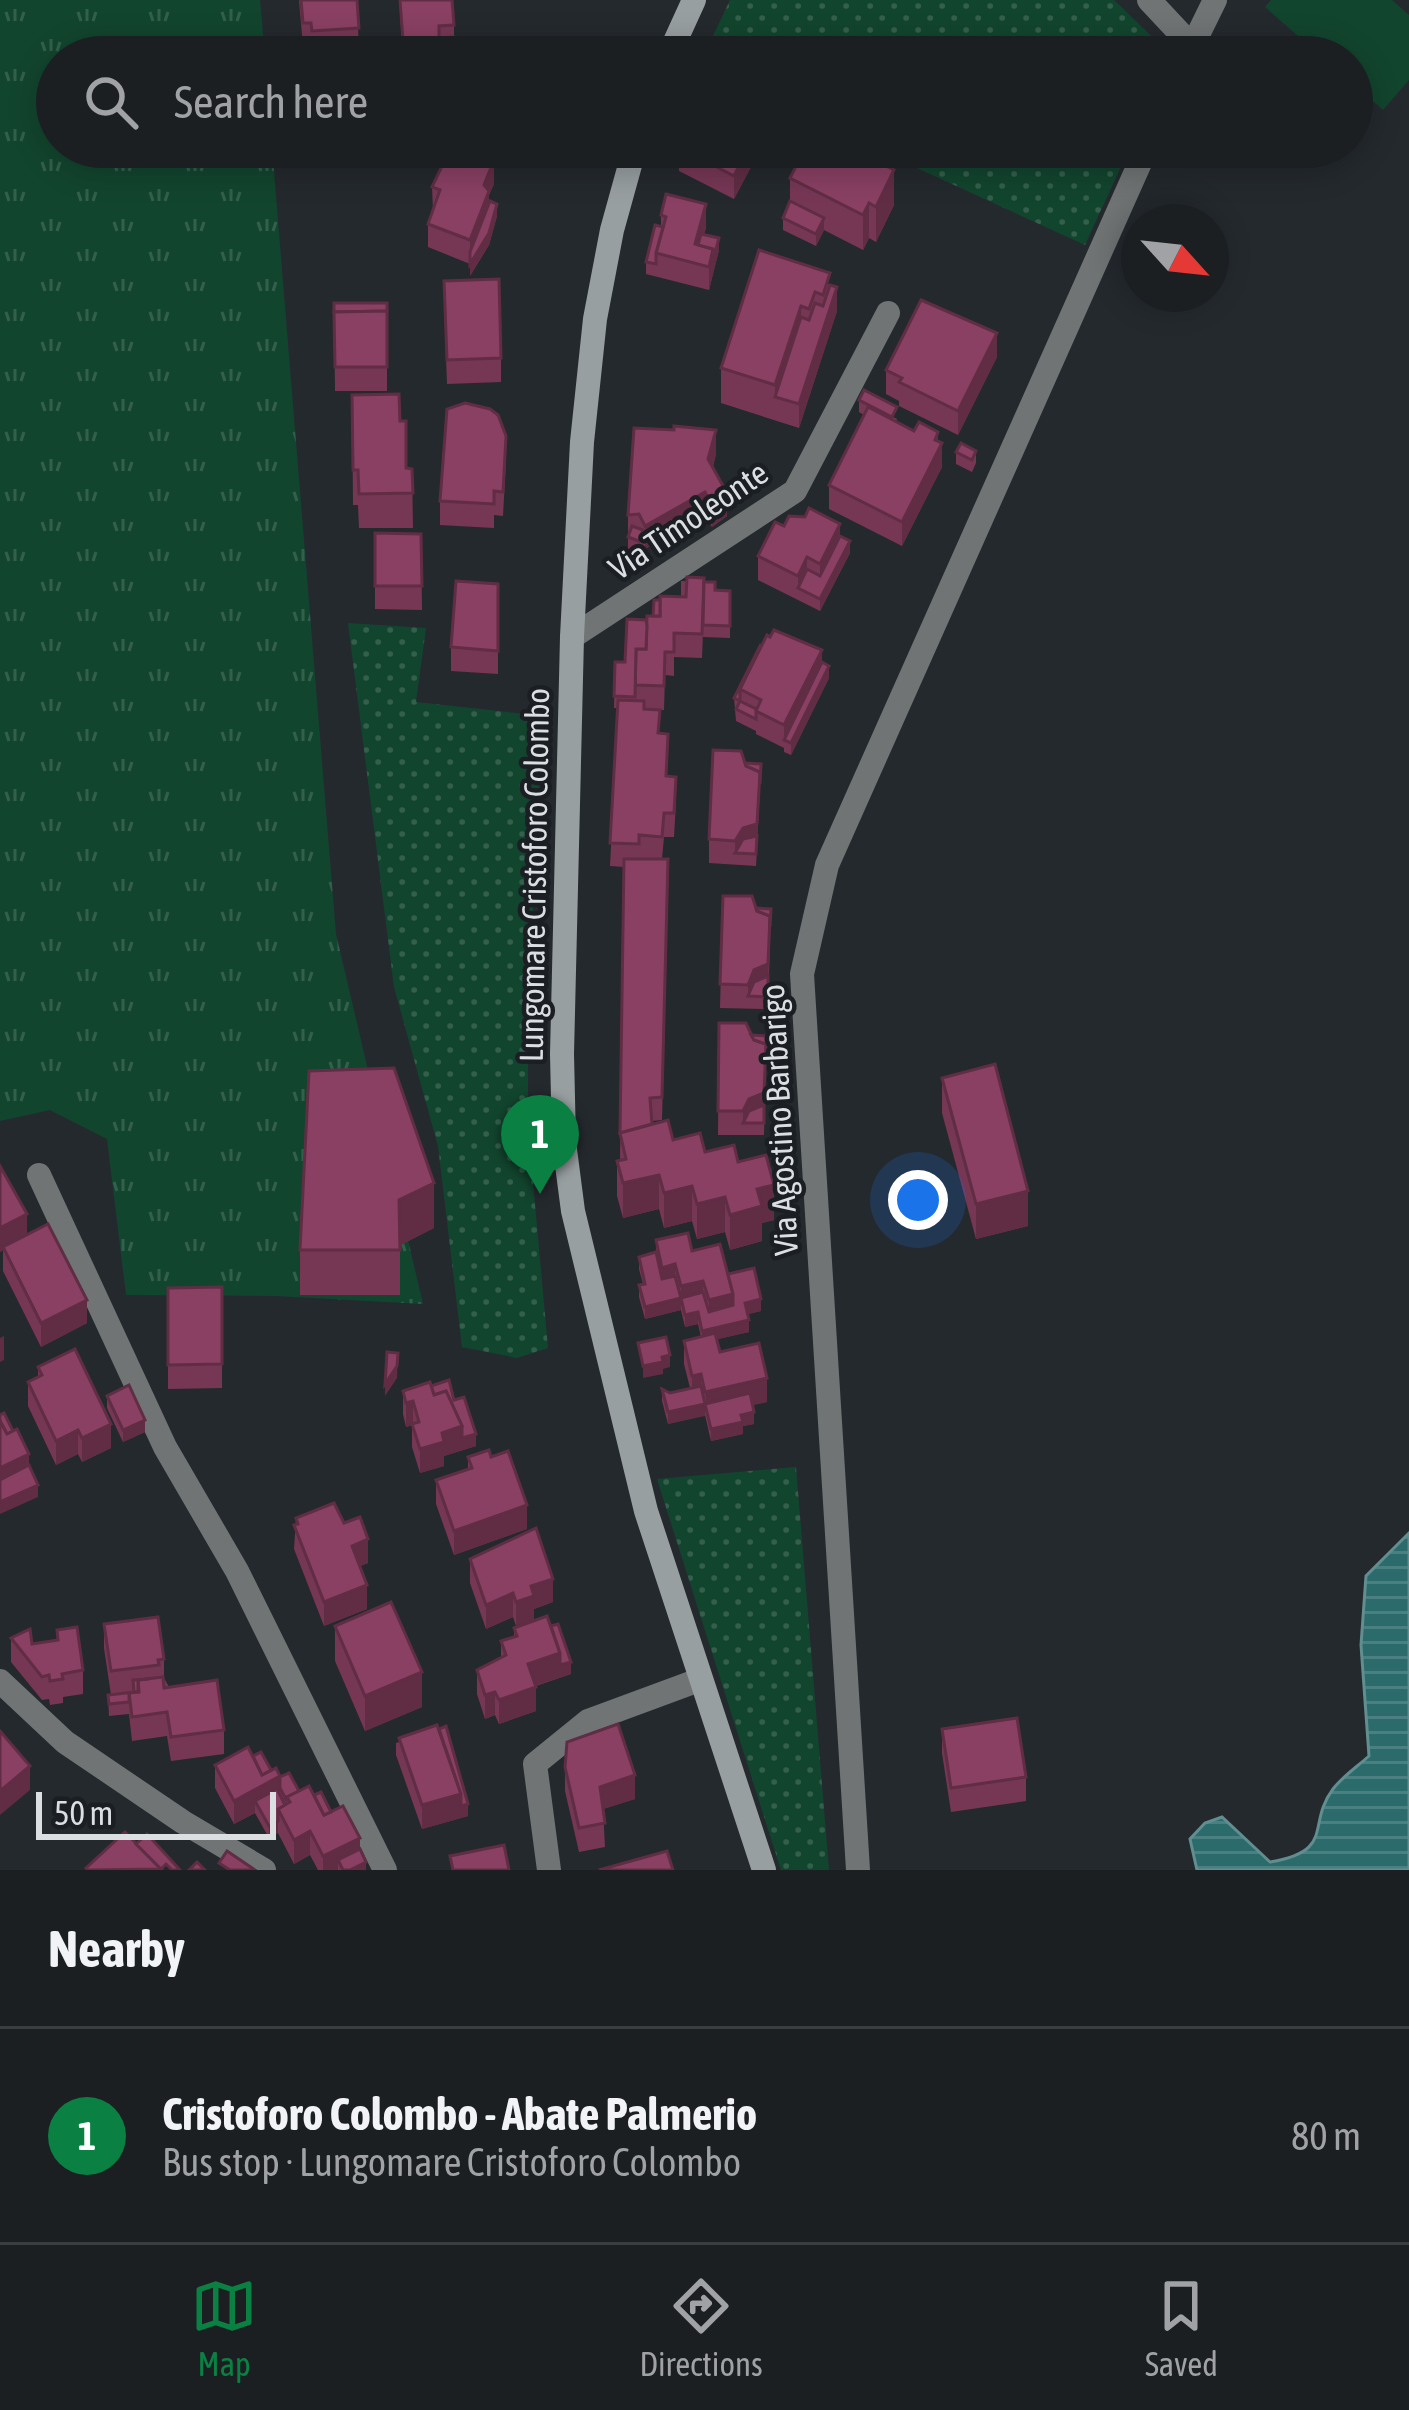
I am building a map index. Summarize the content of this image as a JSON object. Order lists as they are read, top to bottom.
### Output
{
  "streets": {
    "main road": ["Lungomare Cristoforo Colombo"],
    "street": ["Via Timoleonte", "Via Agostino Barbarigo"]
  },
  "crossings": [
    ["Via Timoleonte", "Lungomare Cristoforo Colombo"]
  ],
  "scale_bar": "50 m",
  "north": "bottom right",
  "page": {
    "search": "Search here",
    "pins": "1",
    "scale": "50 m",
    "heading": "Nearby",
    "list": [
      {
        "mark": "1",
        "name": "Cristoforo Colombo - Abate Palmerio",
        "note": "Bus stop · Lungomare Cristoforo Colombo",
        "value": "80 m"
      }
    ],
    "nav": ["Map", "Directions", "Saved"]
  }
}
